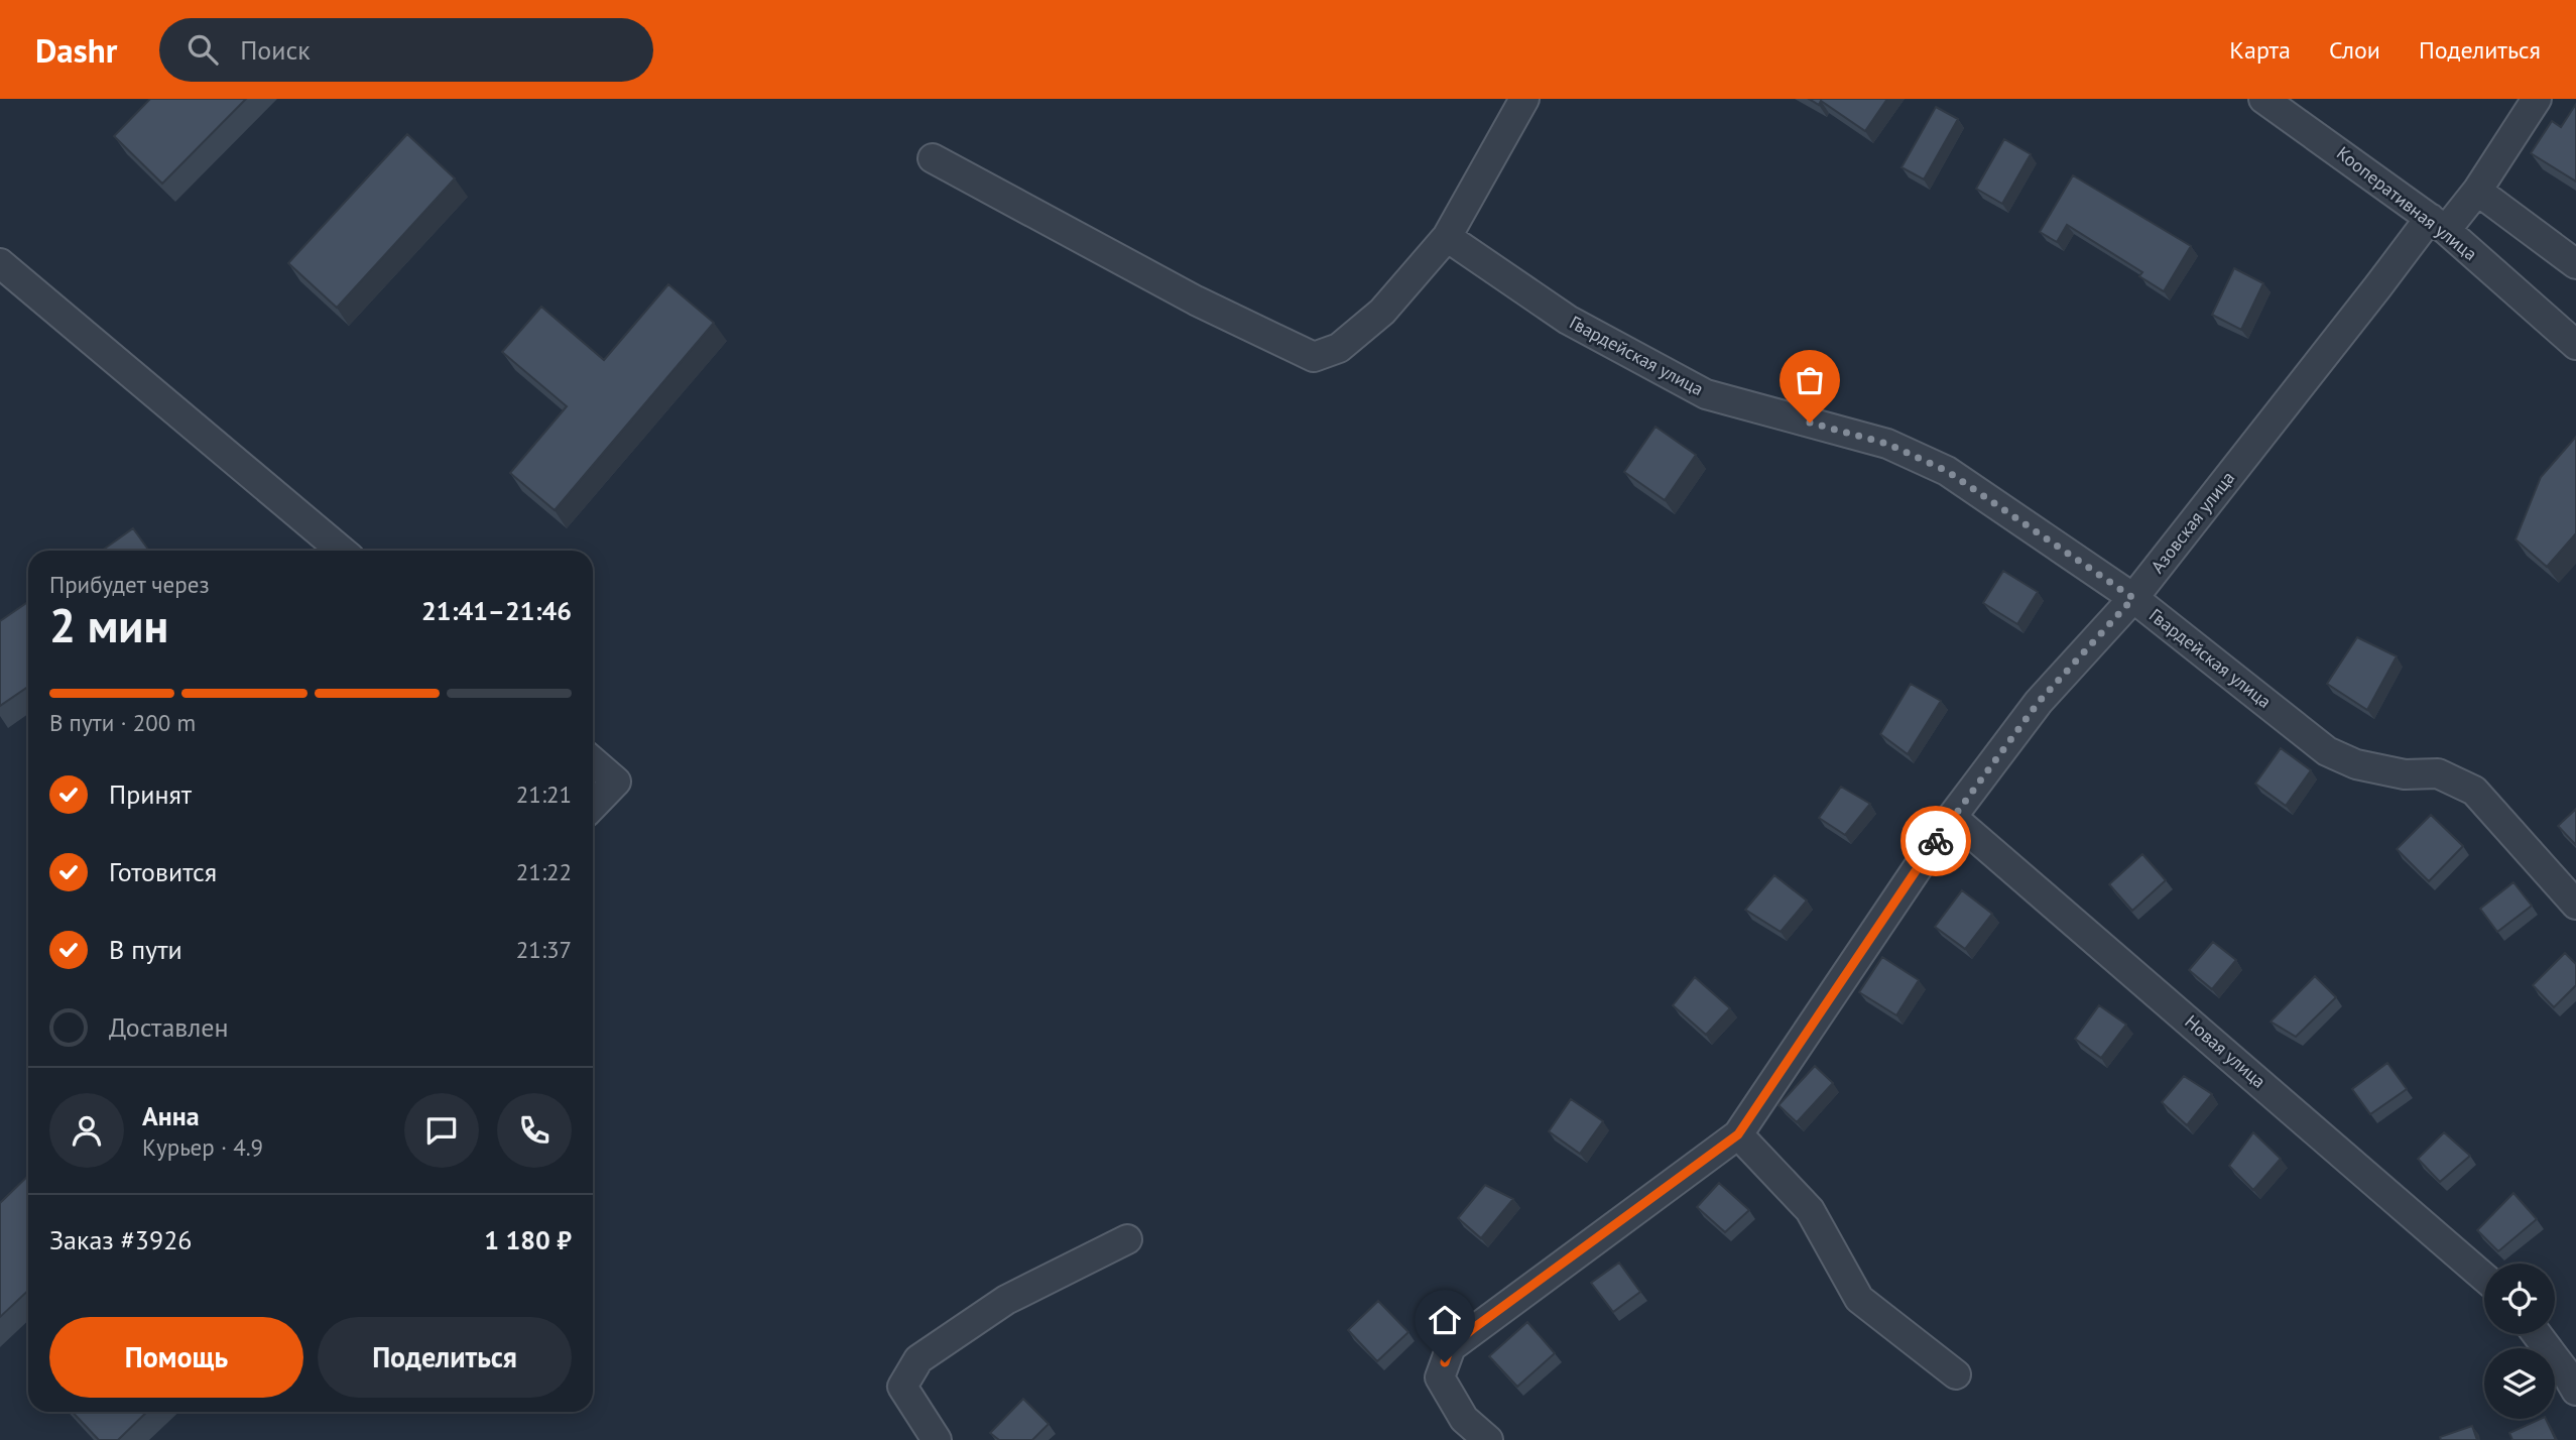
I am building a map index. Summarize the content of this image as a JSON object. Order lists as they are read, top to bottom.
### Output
{
  "streets": {
    "street": [
      "Кооперативная улица",
      "Гвардейская улица",
      "Азовская улица",
      "Новая улица"
    ]
  },
  "crossings": [
    ["Кооперативная улица", "Азовская улица"],
    ["Гвардейская улица", "Азовская улица"],
    ["Азовская улица", "Новая улица"]
  ],
  "page": {
    "header": "Dashr",
    "search": "Поиск",
    "nav": ["Карта", "Слои", "Поделиться"],
    "heading": ["2 мин", "Прибудет через", "21:41–21:46"],
    "panel": [
      "Анна",
      "Курьер · 4.9",
      "Заказ #3926",
      "1 180 ₽"
    ],
    "bar": "В пути · 200 m",
    "list": [
      ["Принят", "21:21"],
      ["Готовится", "21:22"],
      ["В пути", "21:37"],
      "Доставлен"
    ],
    "buttons": ["Помощь", "Поделиться"]
  }
}
